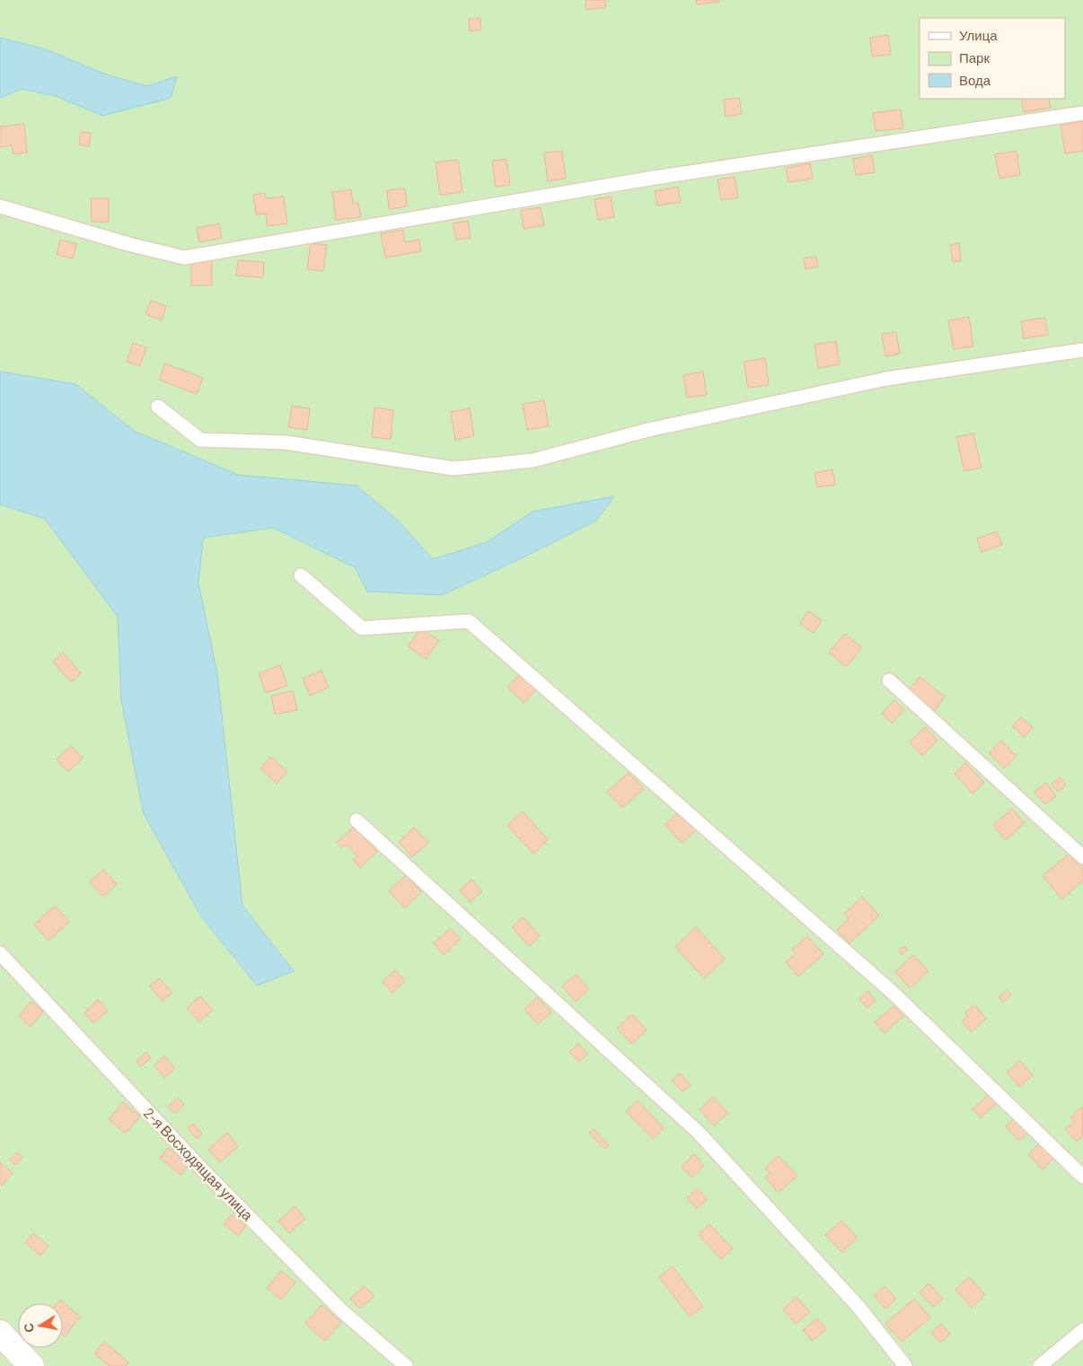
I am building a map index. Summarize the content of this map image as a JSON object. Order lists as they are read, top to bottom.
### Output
{
  "streets": {
    "lane": ["2-я Восходящая улица"]
  },
  "legend": ["Улица", "Парк", "Вода"],
  "north": "left"
}
